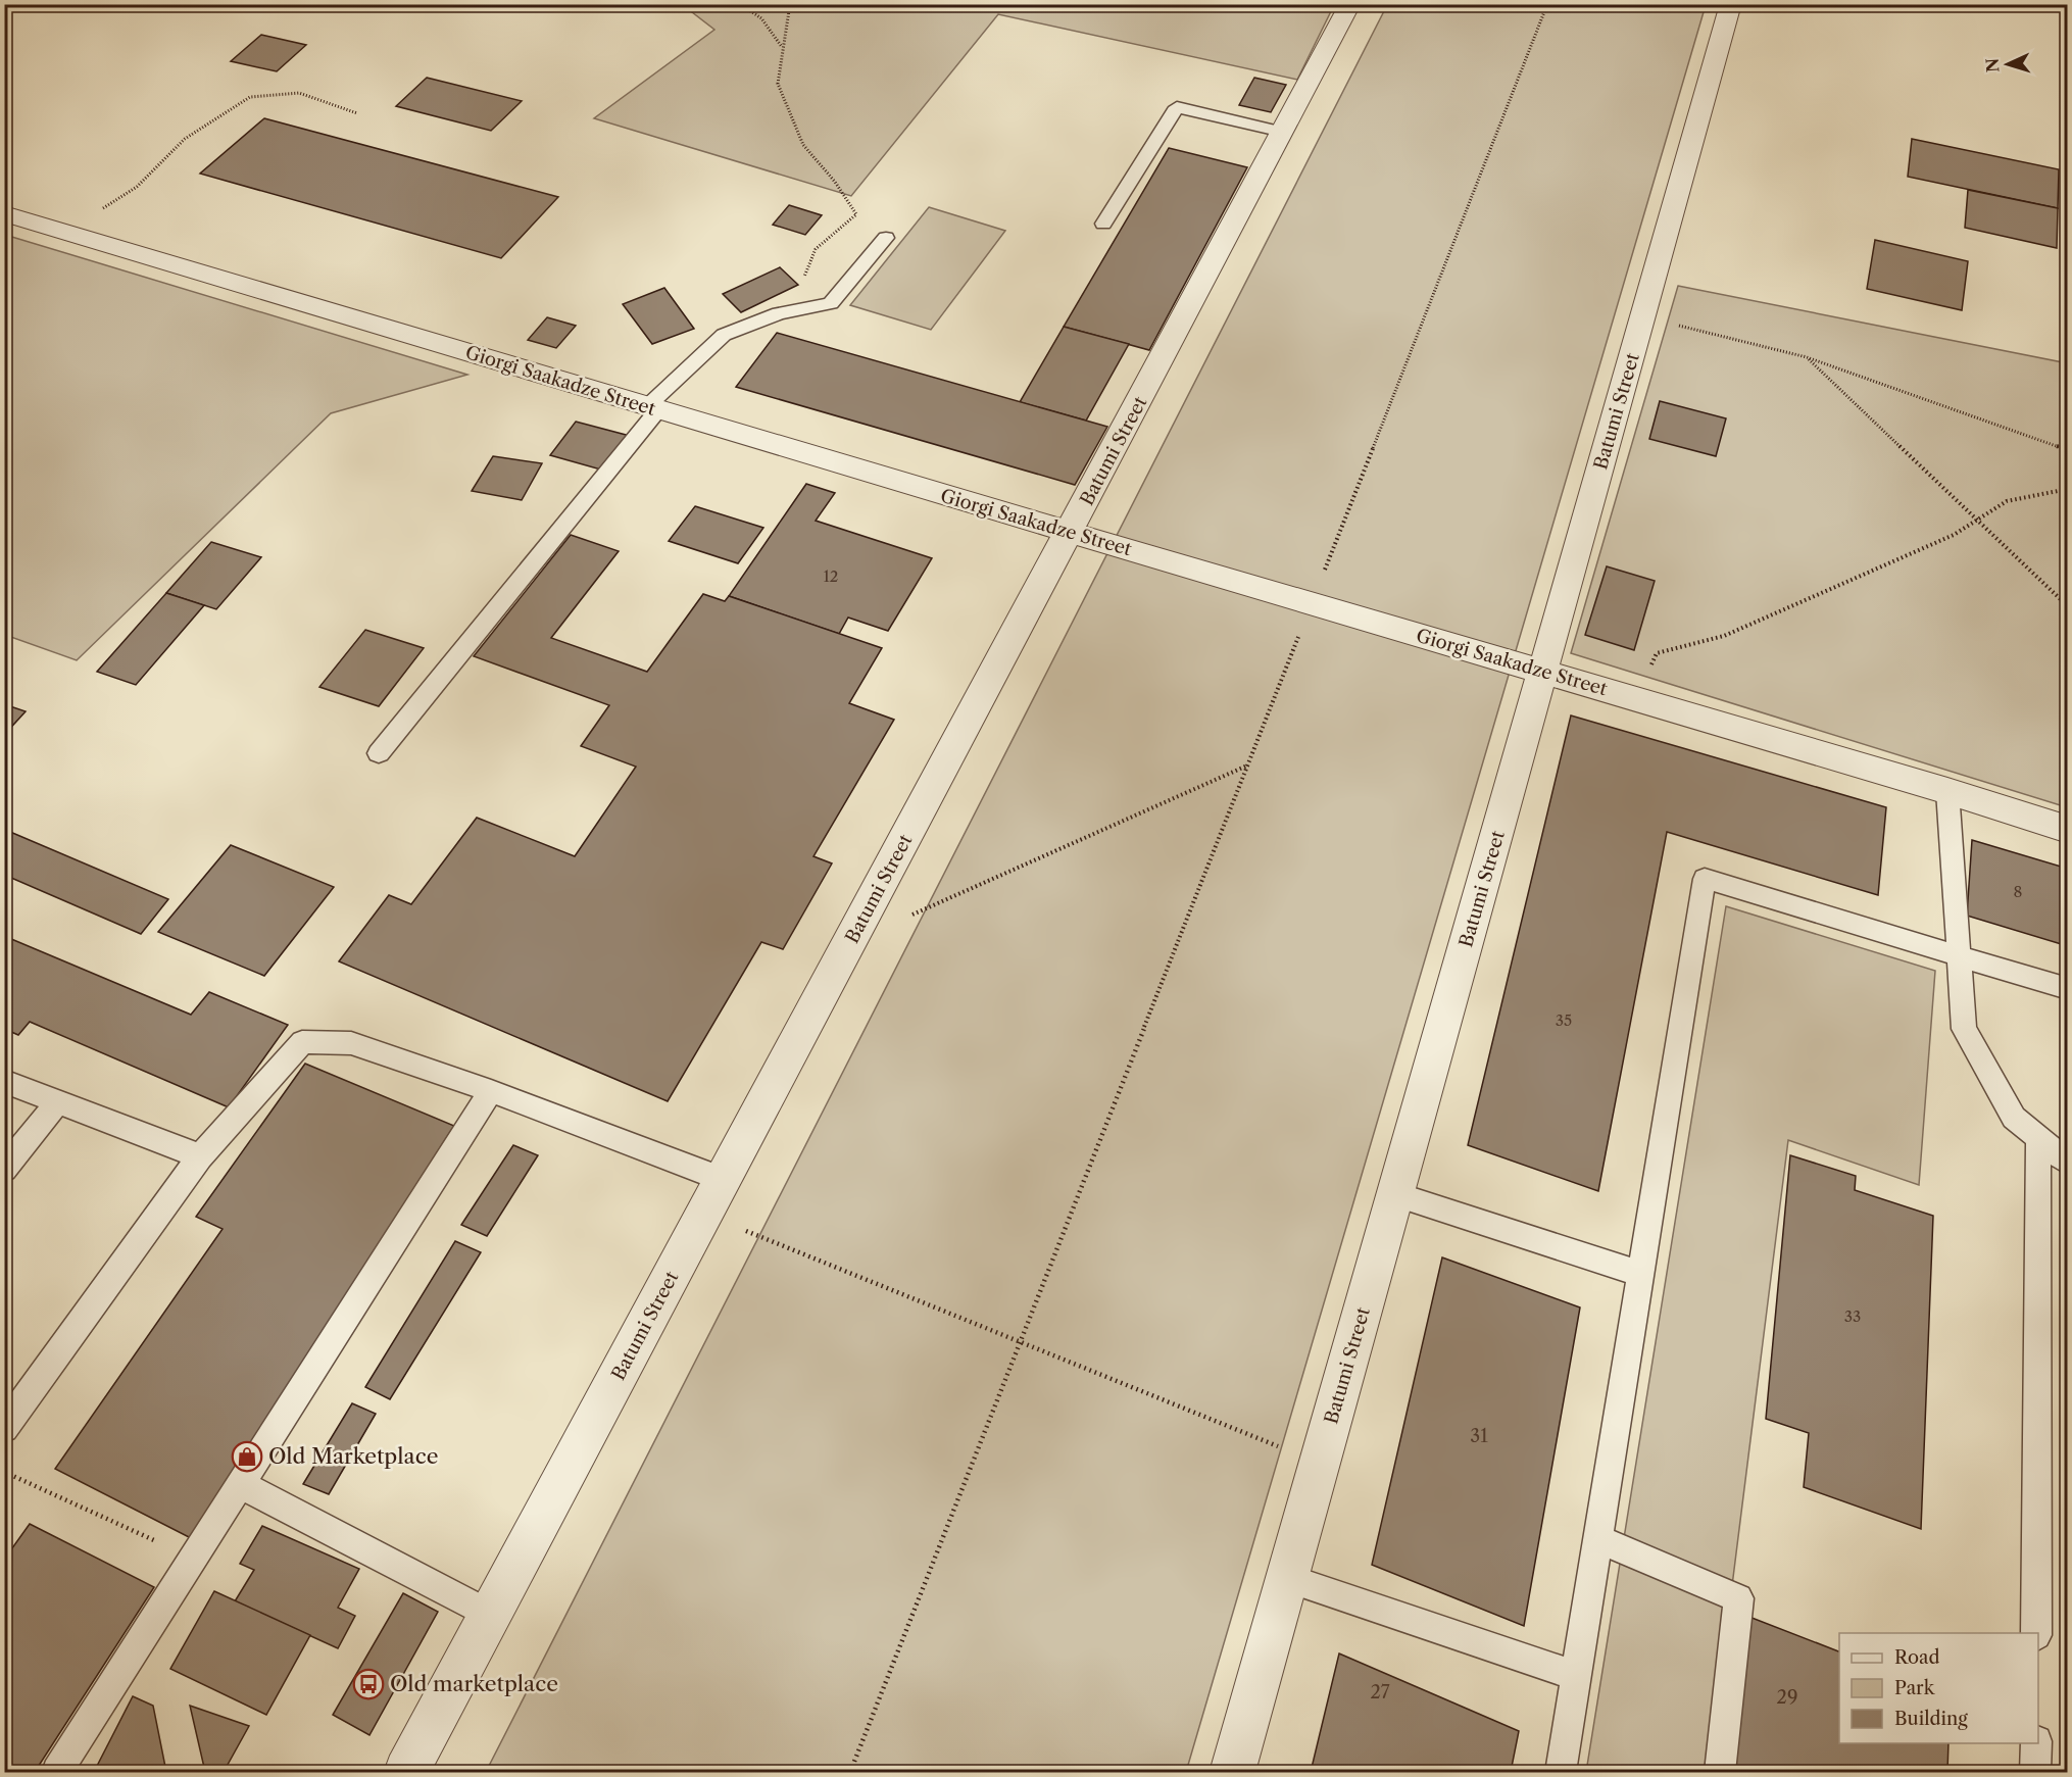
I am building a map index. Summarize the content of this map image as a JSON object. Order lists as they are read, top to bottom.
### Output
{
  "streets": {
    "street": ["Giorgi Saakadze Street", "Batumi Street"]
  },
  "crossings": [
    ["Giorgi Saakadze Street", "Batumi Street"]
  ],
  "places": {
    "shop": ["Old Marketplace"],
    "bus stop": ["Old marketplace"]
  },
  "house_numbers": [
    "12",
    "8",
    "35",
    "33",
    "31",
    "27",
    "29"
  ],
  "legend": ["Road", "Park", "Building"],
  "north": "left"
}
